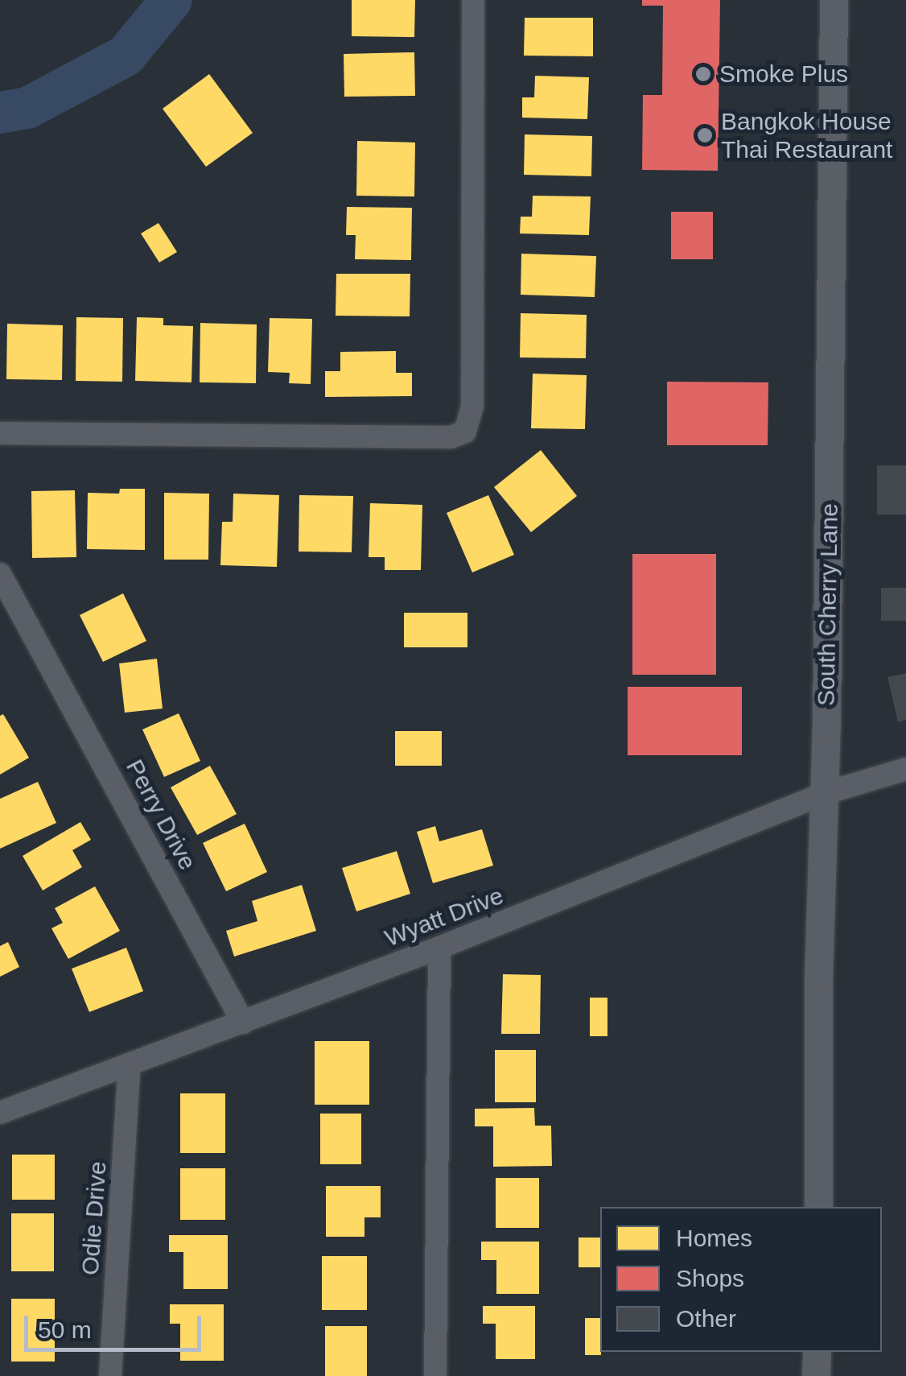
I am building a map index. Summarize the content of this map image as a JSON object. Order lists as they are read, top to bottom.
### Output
{
  "streets": {
    "street": [
      "South Cherry Lane",
      "Perry Drive",
      "Wyatt Drive",
      "Odie Drive"
    ]
  },
  "crossings": [
    ["South Cherry Lane", "Wyatt Drive"],
    ["Perry Drive", "Wyatt Drive"],
    ["Wyatt Drive", "Odie Drive"]
  ],
  "places": ["Smoke Plus", "Bangkok House Thai Restaurant"],
  "legend": ["Homes", "Shops", "Other"],
  "scale_bar": "50 m"
}
